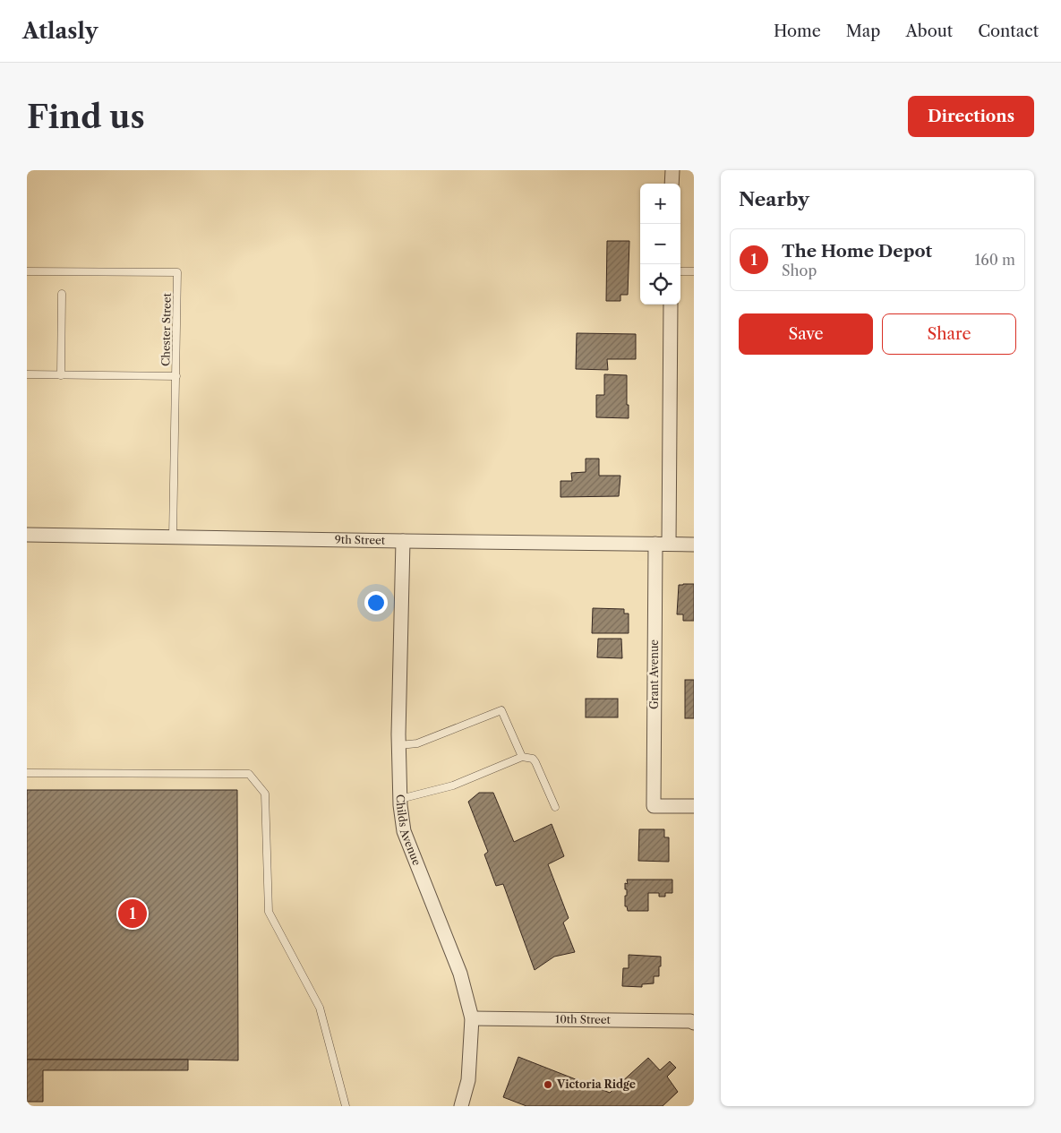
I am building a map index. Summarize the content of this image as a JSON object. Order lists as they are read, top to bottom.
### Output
{
  "streets": {
    "street": [
      "9th Street",
      "Grant Avenue",
      "Childs Avenue",
      "10th Street"
    ],
    "lane": ["Chester Street"]
  },
  "crossings": [
    ["Chester Street", "9th Street"],
    ["9th Street", "Grant Avenue"],
    ["9th Street", "Childs Avenue"],
    ["Childs Avenue", "10th Street"]
  ],
  "places": ["Victoria Ridge"],
  "page": {
    "header": "Atlasly",
    "nav": [
      "Home",
      "Map",
      "About",
      "Contact"
    ],
    "buttons": [
      "Directions",
      ["Save", "Share"]
    ],
    "title": "Find us",
    "heading": "Nearby",
    "map_buttons": ["+", "−"],
    "list": [
      {
        "mark": "1",
        "name": "The Home Depot",
        "note": "Shop",
        "value": "160 m"
      }
    ],
    "pins": "1"
  }
}
